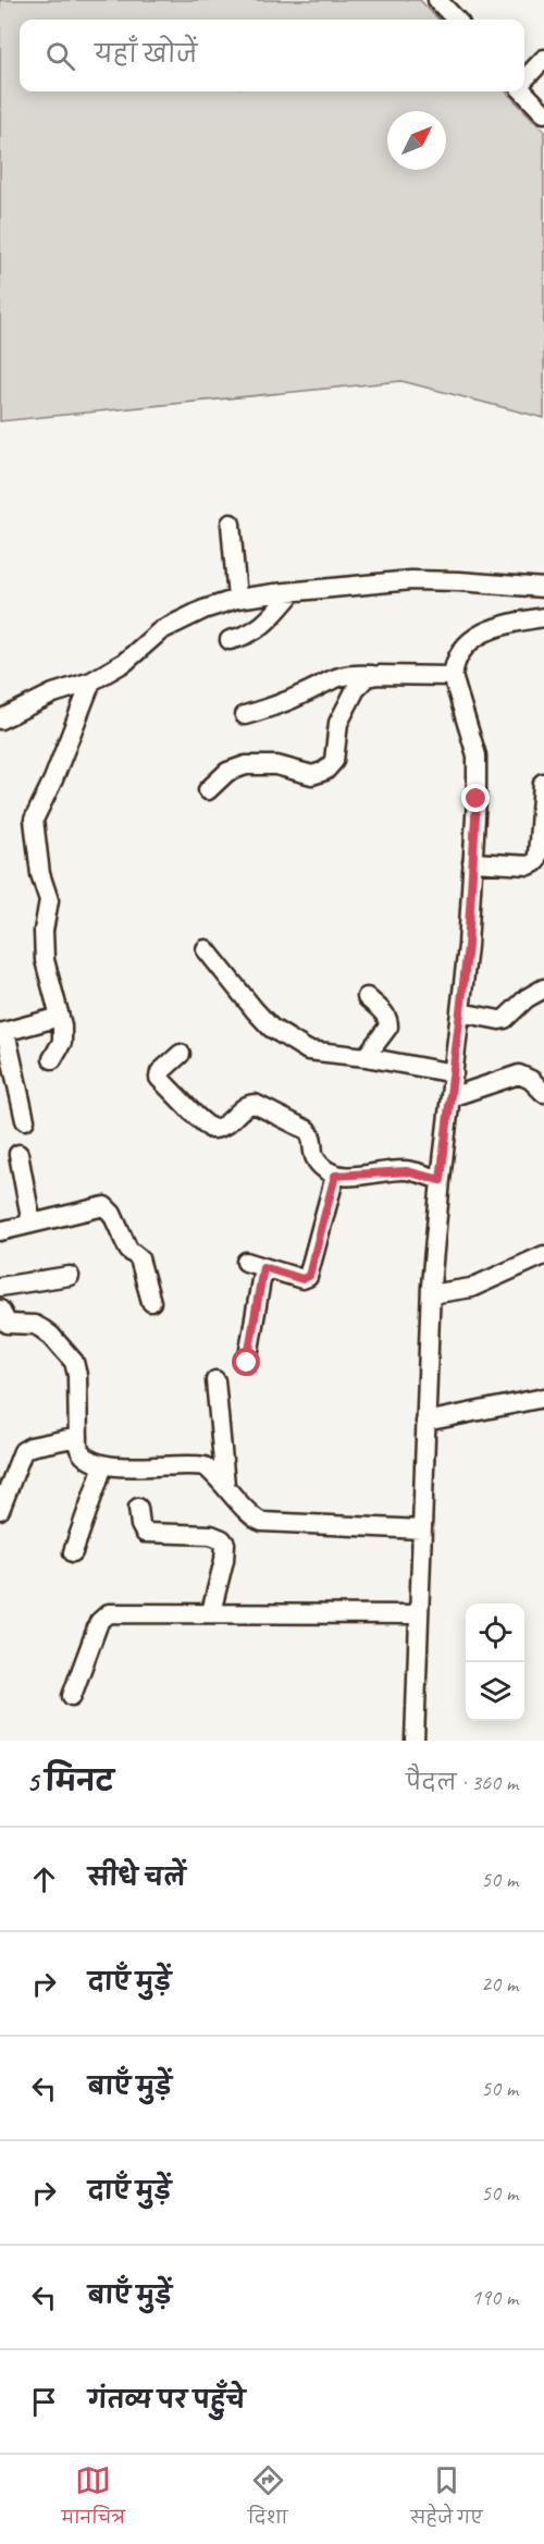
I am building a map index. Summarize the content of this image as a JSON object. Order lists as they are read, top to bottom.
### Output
{
  "north": "top right",
  "page": {
    "search": "यहाँ खोजें",
    "heading": ["5 मिनट", "पैदल · 360 m"],
    "list": [
      ["सीधे चलें", "50 m"],
      ["दाएँ मुड़ें", "20 m"],
      ["बाएँ मुड़ें", "50 m"],
      ["दाएँ मुड़ें", "50 m"],
      ["बाएँ मुड़ें", "190 m"],
      "गंतव्य पर पहुँचे"
    ],
    "nav": ["मानचित्र", "दिशा", "सहेजे गए"]
  }
}
